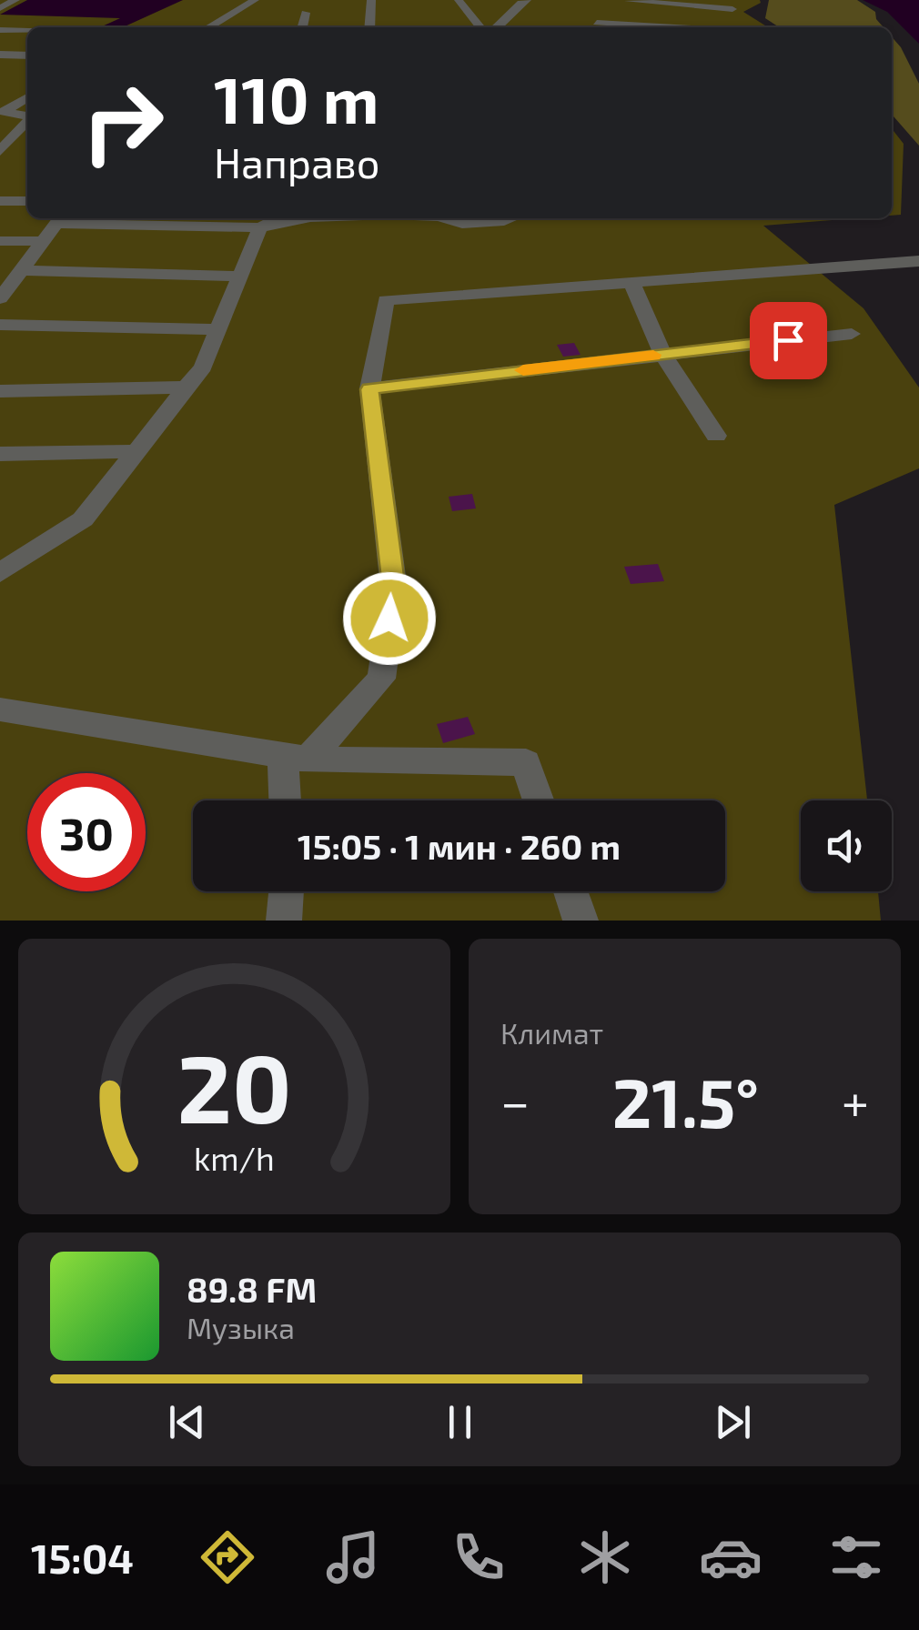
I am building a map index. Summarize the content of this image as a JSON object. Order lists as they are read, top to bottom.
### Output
{
  "page": {
    "turn": ["110 m", "Направо"],
    "limit": "30",
    "trip": "15:05 · 1 мин · 260 m",
    "tile": "Климат",
    "heat": ["−", "21.5°", "+"],
    "song": ["89.8 FM", "Музыка"],
    "tabs": "15:04",
    "gauge": ["20", "km/h"]
  }
}
